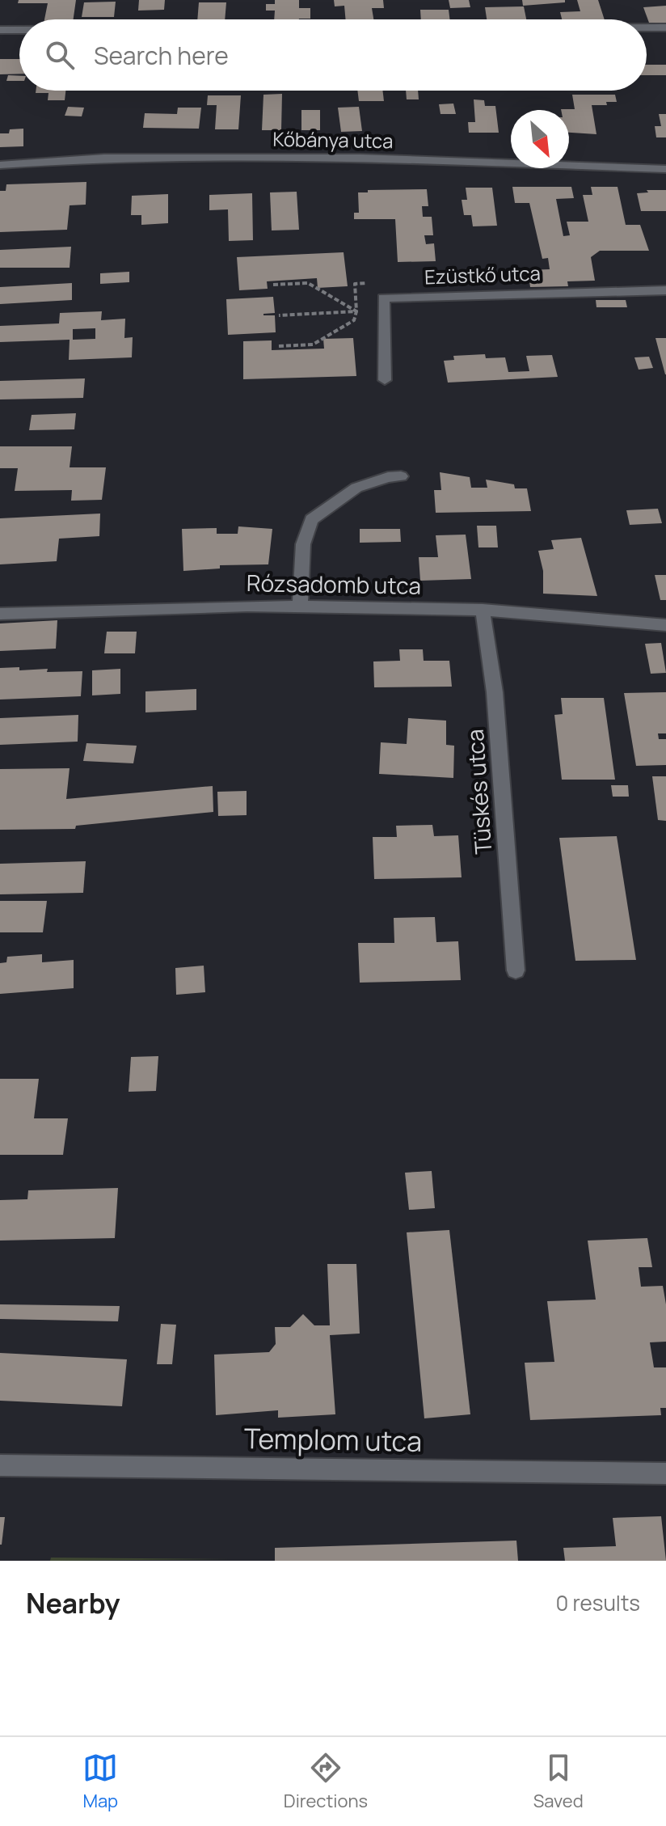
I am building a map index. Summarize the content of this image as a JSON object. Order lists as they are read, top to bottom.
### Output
{
  "streets": {
    "street": [
      "Kőbánya utca",
      "Ezüstkő utca",
      "Rózsadomb utca",
      "Tüskés utca",
      "Templom utca"
    ]
  },
  "crossings": [
    ["Rózsadomb utca", "Tüskés utca"]
  ],
  "north": "bottom right",
  "page": {
    "search": "Search here",
    "heading": ["Nearby", "0 results"],
    "nav": ["Map", "Directions", "Saved"]
  }
}
